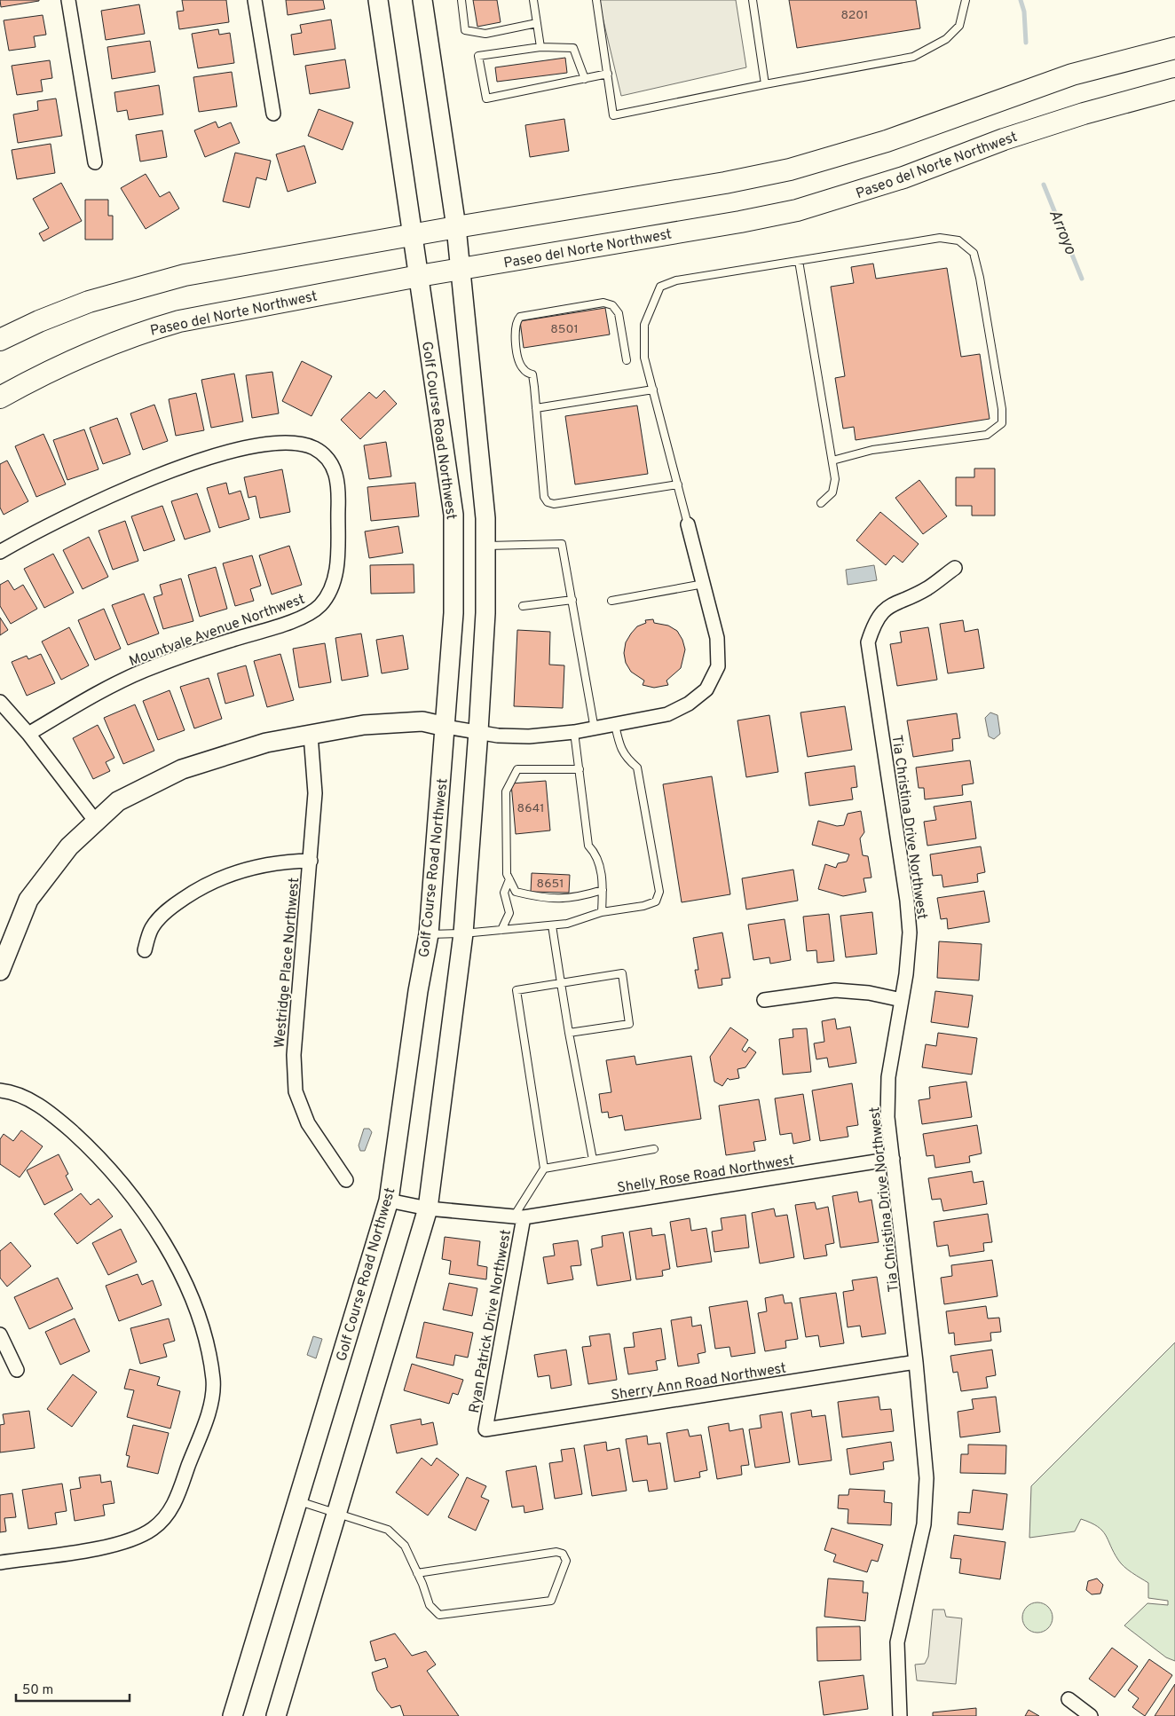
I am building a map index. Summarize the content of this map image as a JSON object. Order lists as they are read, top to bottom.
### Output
{
  "streets": {
    "main road": ["Paseo del Norte Northwest", "Golf Course Road Northwest"],
    "street": [
      "Mountvale Avenue Northwest",
      "Tia Christina Drive Northwest",
      "Westridge Place Northwest",
      "Shelly Rose Road Northwest",
      "Ryan Patrick Drive Northwest",
      "Sherry Ann Road Northwest"
    ]
  },
  "crossings": [
    ["Paseo del Norte Northwest", "Golf Course Road Northwest"],
    ["Tia Christina Drive Northwest", "Shelly Rose Road Northwest"],
    ["Tia Christina Drive Northwest", "Sherry Ann Road Northwest"],
    ["Shelly Rose Road Northwest", "Ryan Patrick Drive Northwest"],
    ["Ryan Patrick Drive Northwest", "Sherry Ann Road Northwest"]
  ],
  "water": ["Arroyo"],
  "house_numbers": [
    "8201",
    "8501",
    "8641",
    "8651"
  ],
  "scale_bar": "50 m"
}
